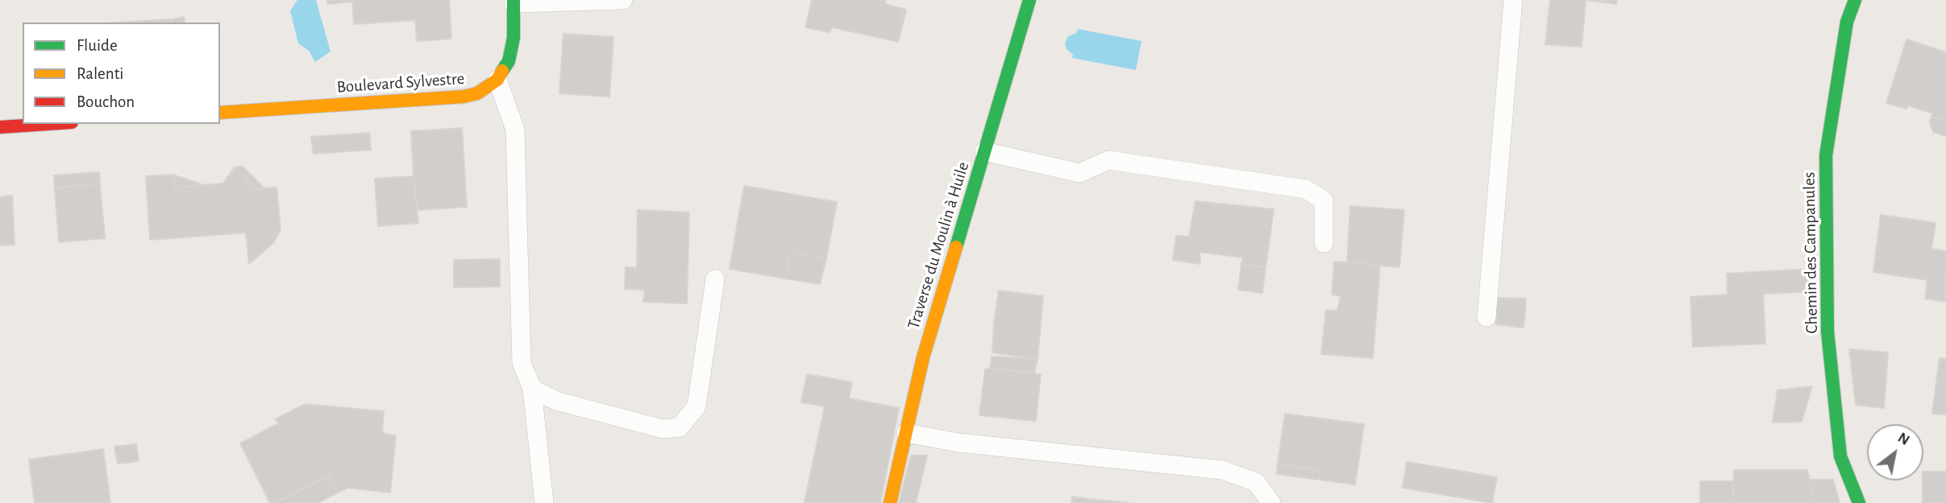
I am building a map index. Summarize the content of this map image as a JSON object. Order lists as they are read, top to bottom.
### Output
{
  "streets": {
    "street": ["Boulevard Sylvestre", "Traverse du Moulin à Huile", "Chemin des Campanules"]
  },
  "legend": ["Fluide", "Ralenti", "Bouchon"],
  "north": "top right"
}
